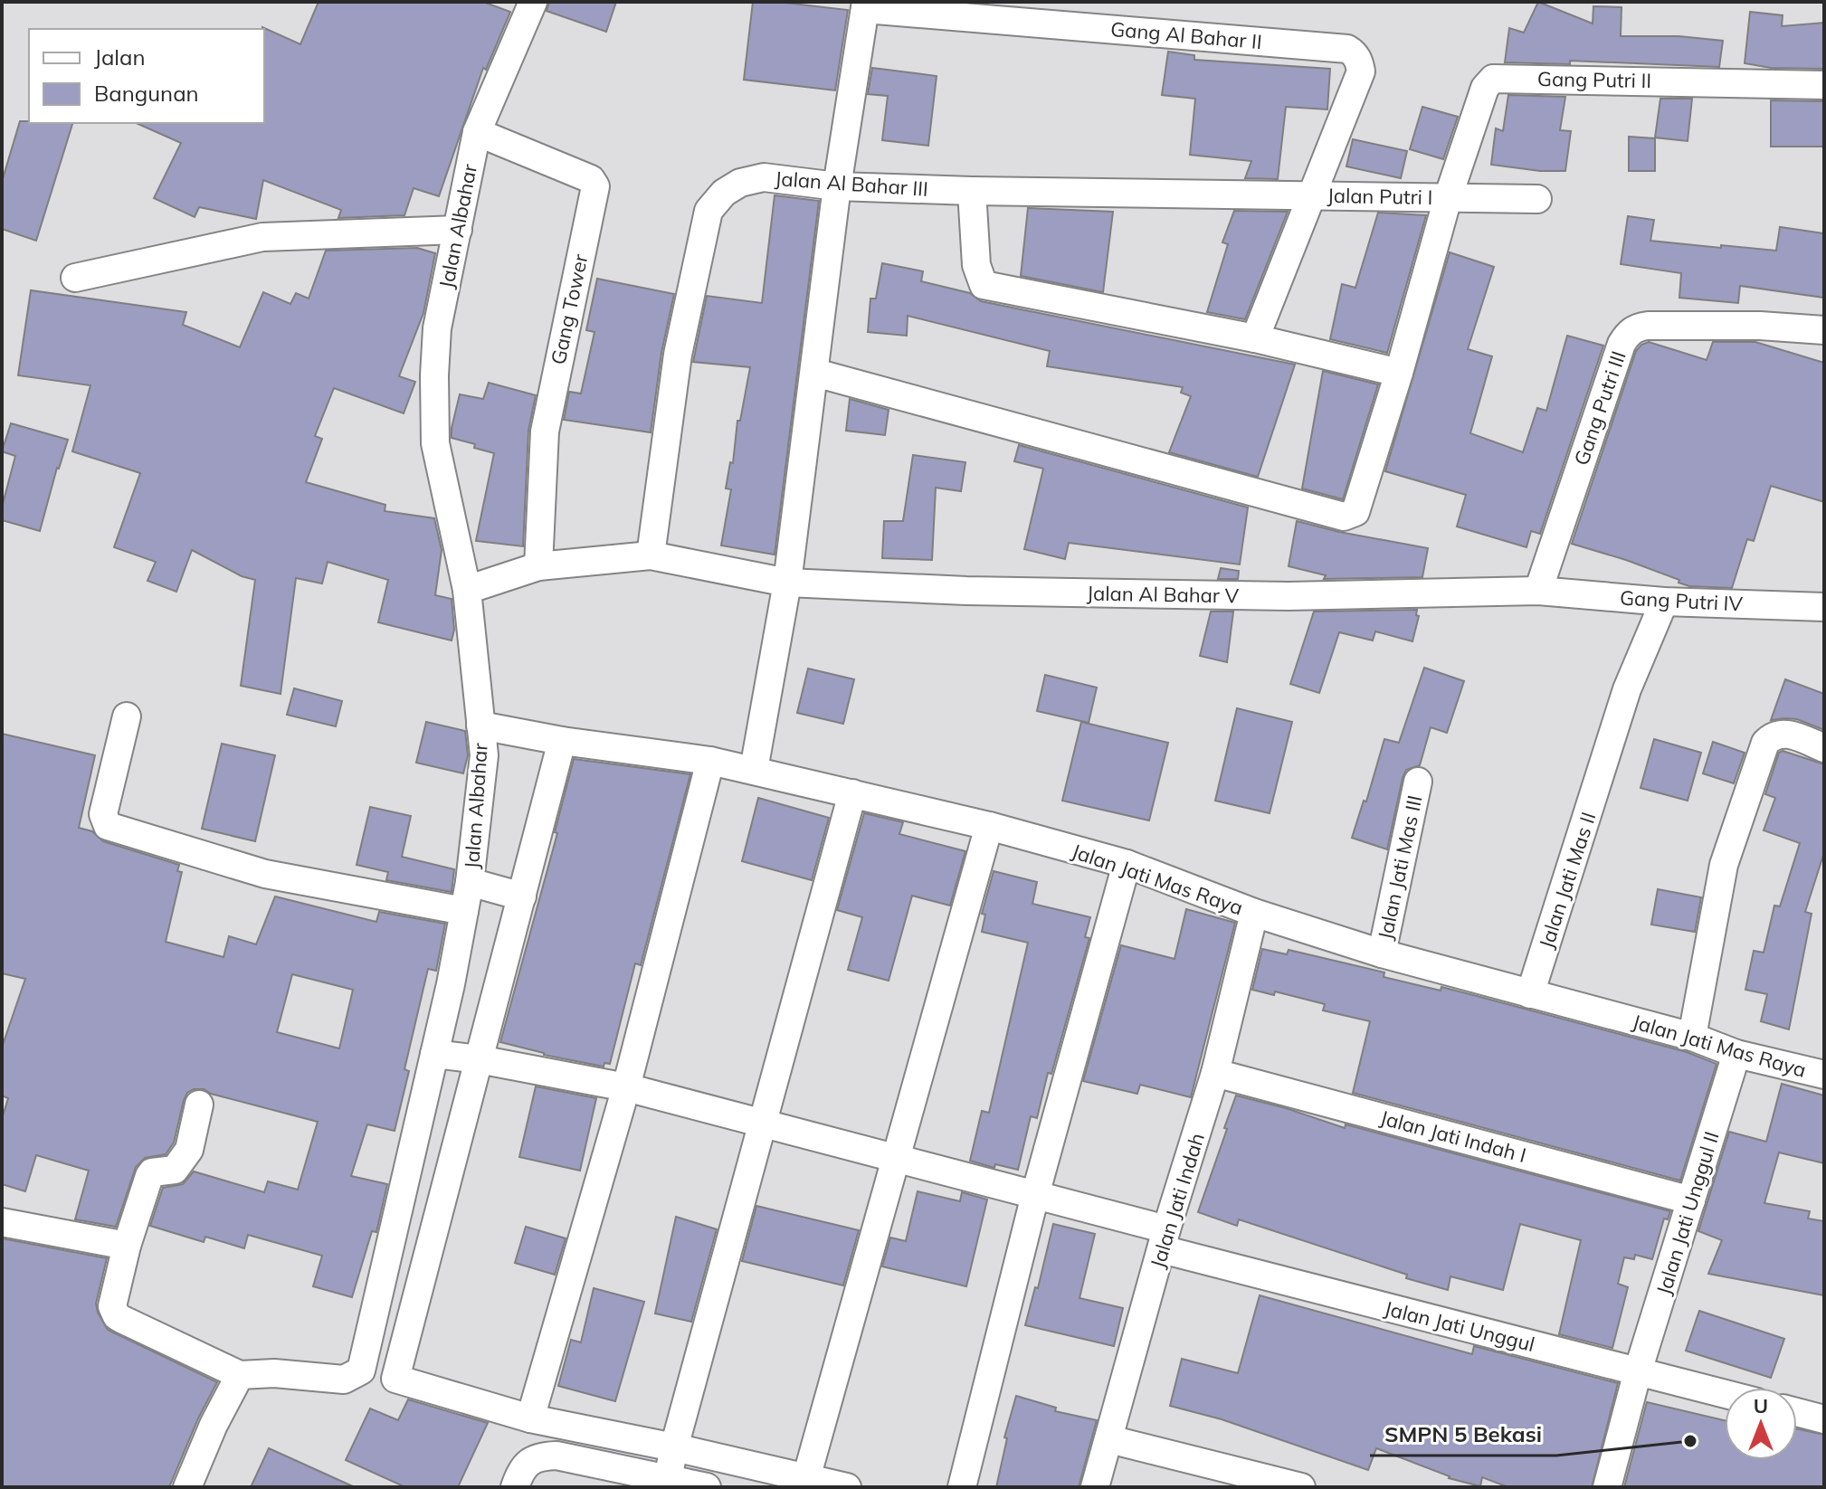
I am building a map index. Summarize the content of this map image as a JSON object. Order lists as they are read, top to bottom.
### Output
{
  "streets": {
    "street": [
      "Gang Al Bahar II",
      "Gang Putri II",
      "Jalan Al Bahar III",
      "Jalan Putri I",
      "Jalan Albahar",
      "Gang Tower",
      "Gang Putri III",
      "Jalan Al Bahar V",
      "Gang Putri IV",
      "Jalan Jati Mas III",
      "Jalan Jati Mas Raya",
      "Jalan Jati Mas II",
      "Jalan Jati Indah I",
      "Jalan Jati Indah",
      "Jalan Jati Unggul II",
      "Jalan Jati Unggul"
    ]
  },
  "crossings": [
    ["Gang Al Bahar II", "Jalan Al Bahar III"],
    ["Gang Al Bahar II", "Jalan Putri I"],
    ["Gang Putri II", "Jalan Putri I"],
    ["Jalan Al Bahar III", "Jalan Putri I"],
    ["Jalan Al Bahar III", "Jalan Al Bahar V"],
    ["Jalan Albahar", "Gang Tower"],
    ["Jalan Albahar", "Jalan Al Bahar V"],
    ["Jalan Albahar", "Jalan Jati Mas Raya"],
    ["Jalan Albahar", "Jalan Jati Unggul"],
    ["Gang Tower", "Jalan Al Bahar V"],
    ["Gang Putri III", "Jalan Al Bahar V"],
    ["Gang Putri III", "Gang Putri IV"],
    ["Jalan Al Bahar V", "Gang Putri IV"],
    ["Gang Putri IV", "Jalan Jati Mas II"],
    ["Jalan Jati Mas III", "Jalan Jati Mas Raya"],
    ["Jalan Jati Mas Raya", "Jalan Jati Mas II"],
    ["Jalan Jati Mas Raya", "Jalan Jati Indah"],
    ["Jalan Jati Mas Raya", "Jalan Jati Unggul II"],
    ["Jalan Jati Indah I", "Jalan Jati Indah"],
    ["Jalan Jati Indah I", "Jalan Jati Unggul II"],
    ["Jalan Jati Indah", "Jalan Jati Unggul"],
    ["Jalan Jati Unggul II", "Jalan Jati Unggul"]
  ],
  "places": ["SMPN 5 Bekasi"],
  "legend": ["Jalan", "Bangunan"],
  "north": "top"
}
